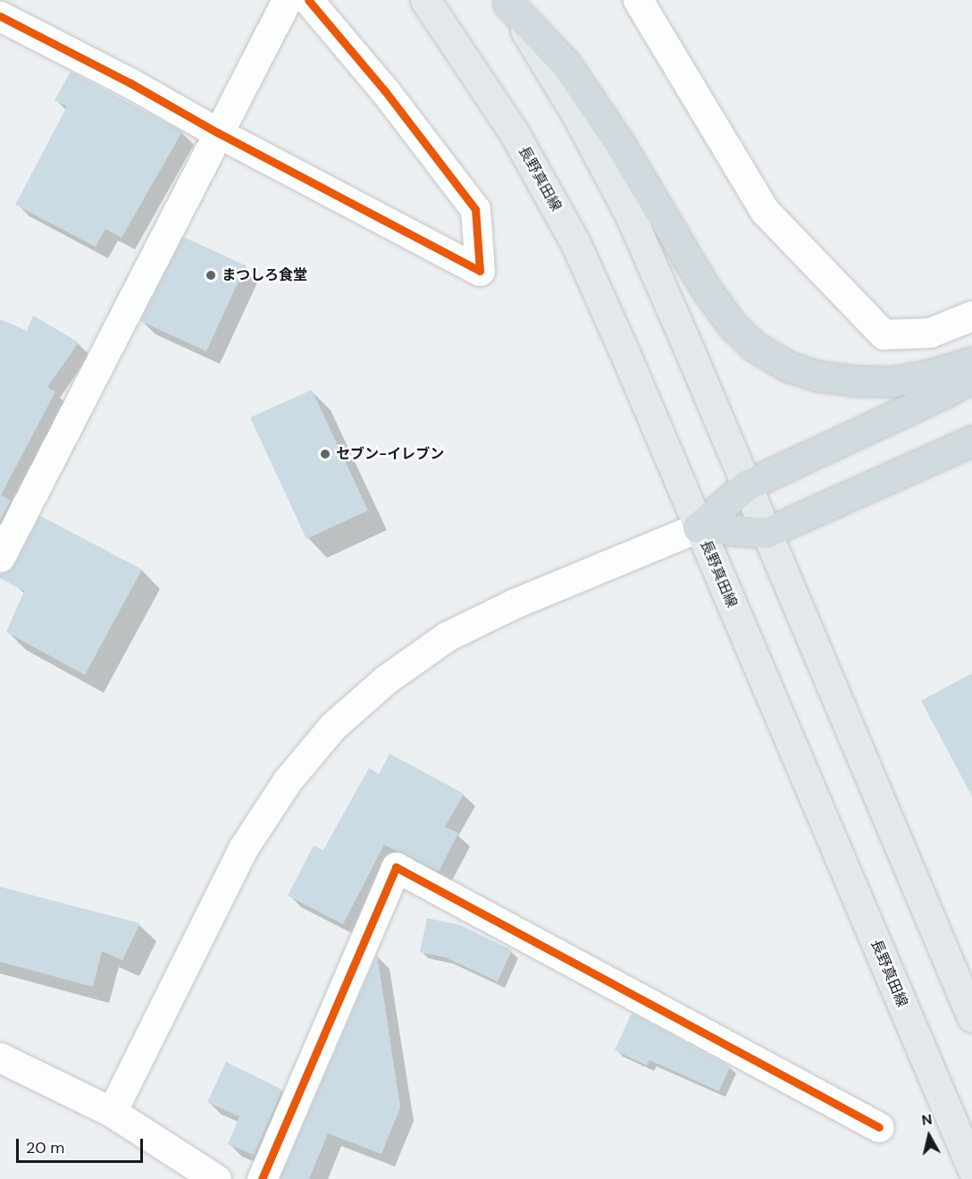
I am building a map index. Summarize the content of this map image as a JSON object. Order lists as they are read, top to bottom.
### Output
{
  "streets": {
    "main road": ["長野真田線"]
  },
  "places": ["まつしろ食堂", "セブン-イレブン"],
  "scale_bar": "20 m",
  "north": "top"
}
